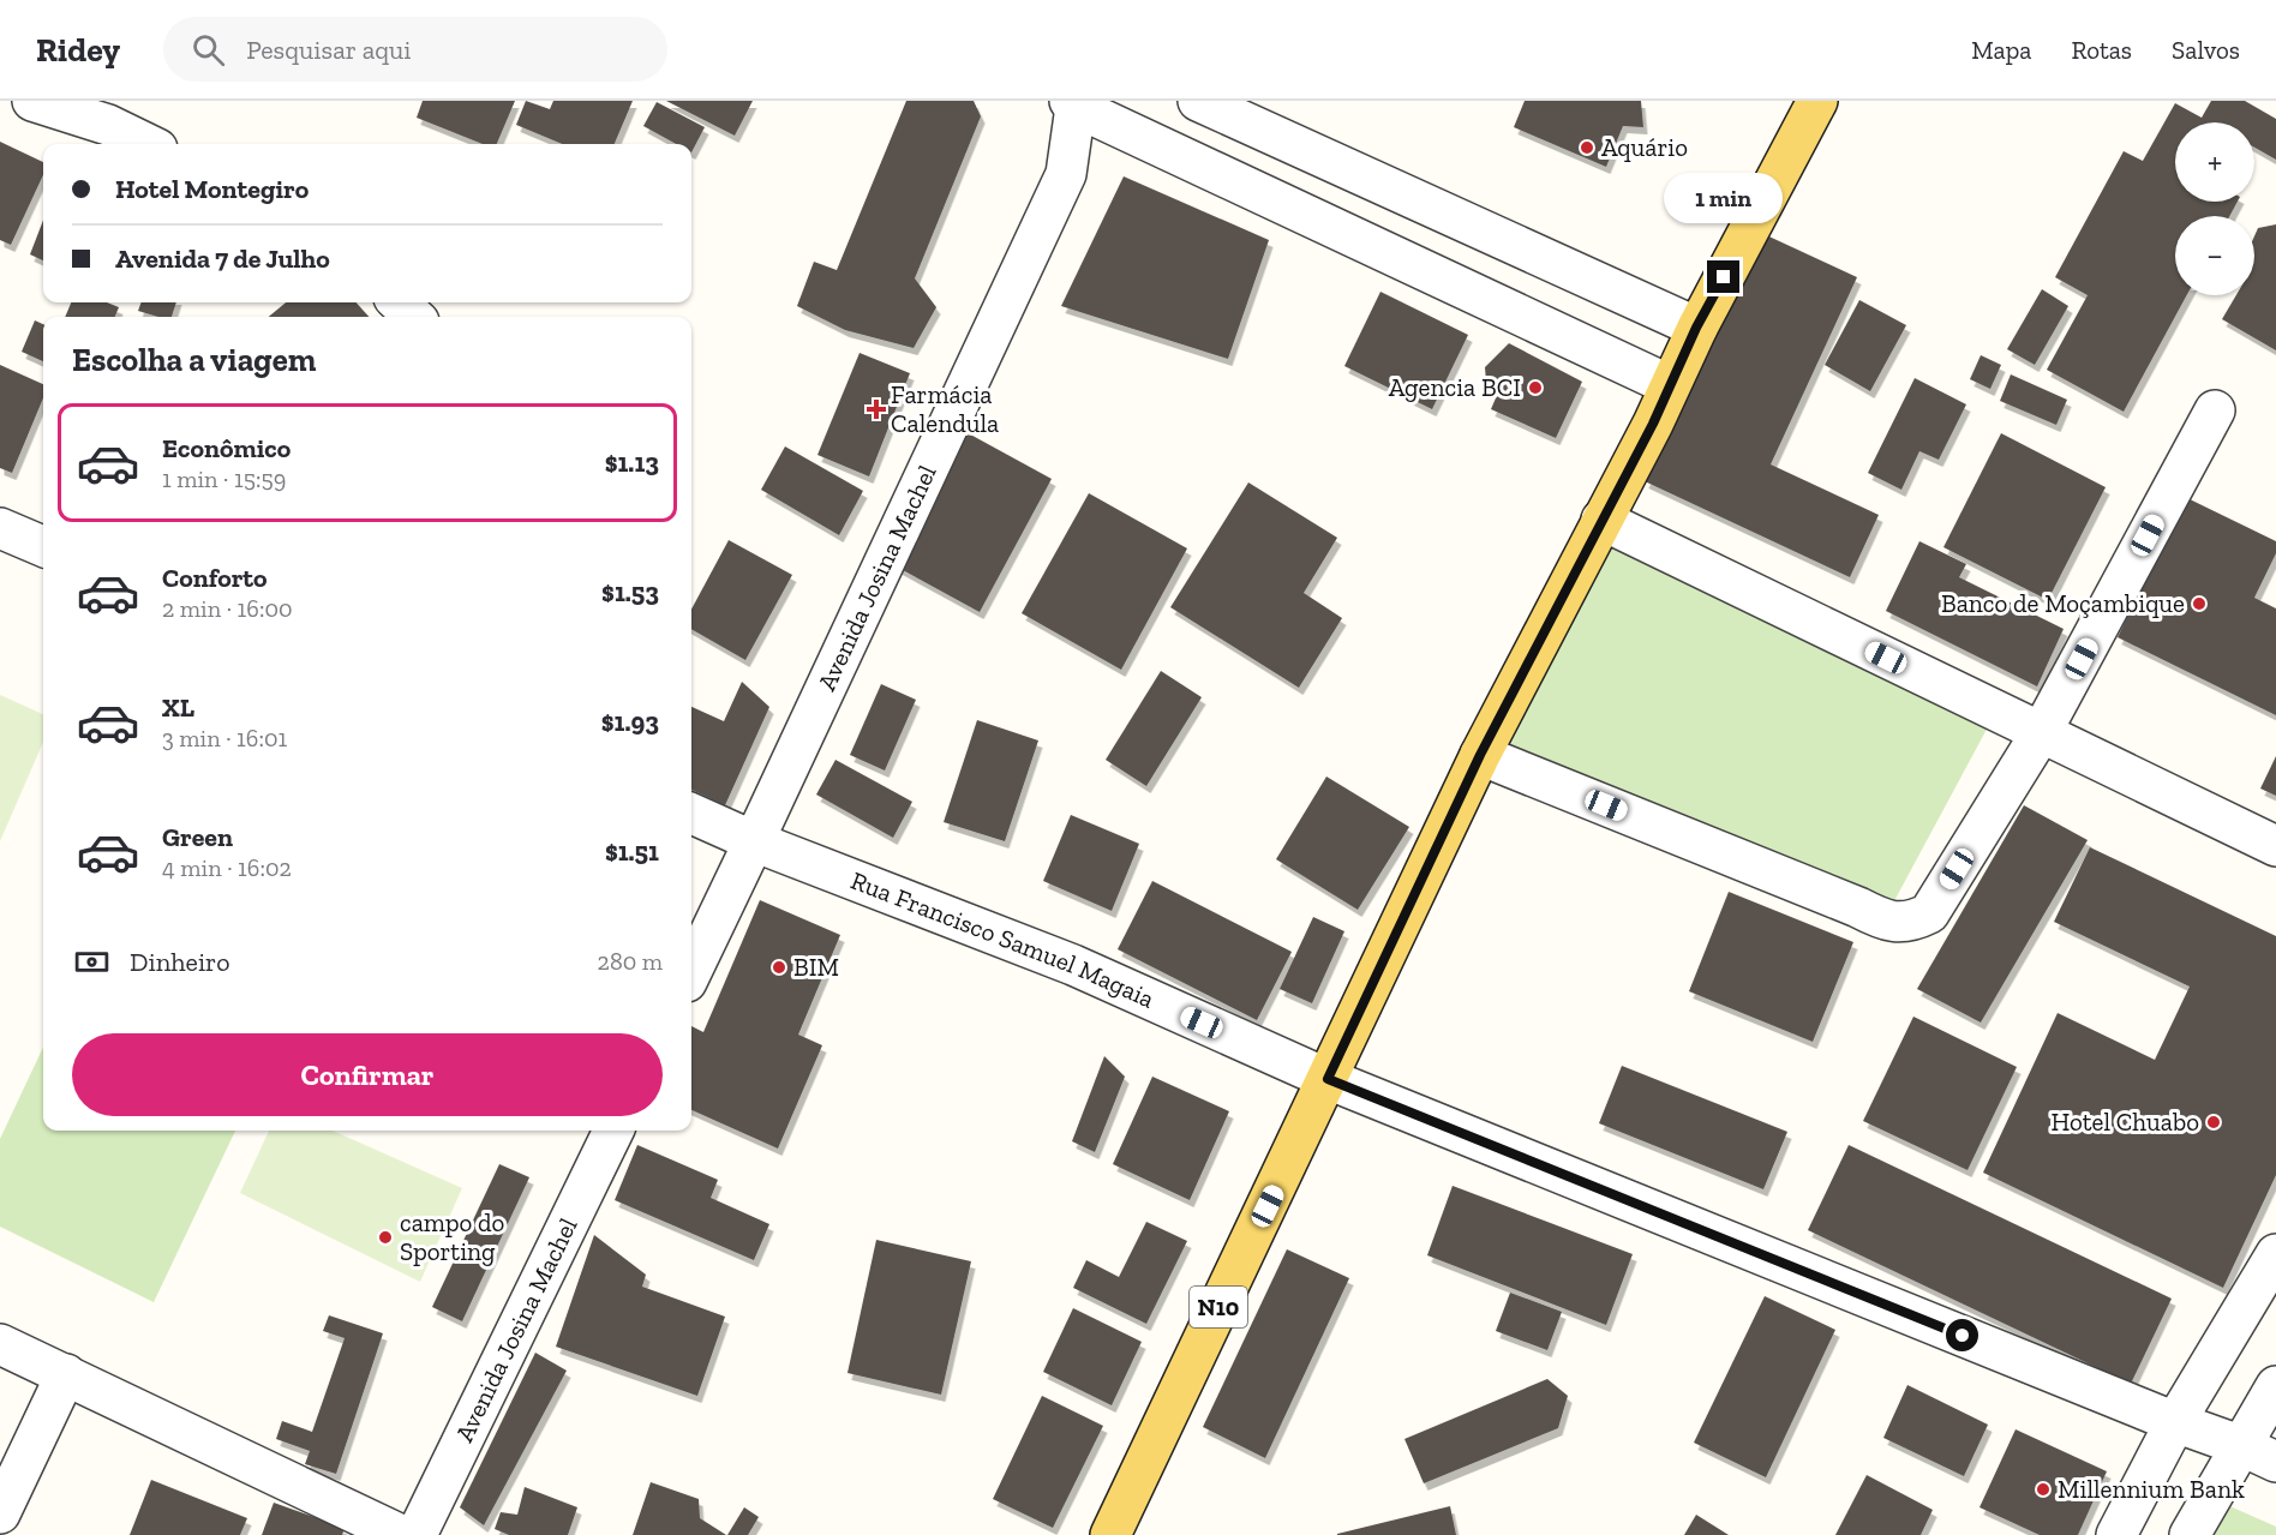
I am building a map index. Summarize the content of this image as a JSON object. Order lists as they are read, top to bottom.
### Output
{
  "streets": {
    "main road": ["N10"],
    "street": ["Avenida Josina Machel", "Rua Francisco Samuel Magaia"]
  },
  "crossings": [
    ["Avenida Josina Machel", "Rua Francisco Samuel Magaia"],
    ["Rua Francisco Samuel Magaia", "N10"]
  ],
  "places": {
    "other": [
      "Aquário",
      "Agencia BCI",
      "Banco de Moçambique",
      "BIM",
      "Hotel Chuabo",
      "campo do Sporting",
      "Millennium Bank"
    ],
    "health": ["Farmácia Calendula"]
  },
  "page": {
    "header": "Ridey",
    "search": "Pesquisar aqui",
    "nav": ["Mapa", "Rotas", "Salvos"],
    "map_buttons": ["+", "−"],
    "banner": ["Hotel Montegiro", "Avenida 7 de Julho"],
    "bubble": "1 min",
    "heading": "Escolha a viagem",
    "list": [
      {
        "name": "Econômico",
        "note": "1 min · 15:59",
        "value": "$1.13"
      },
      {
        "name": "Conforto",
        "note": "2 min · 16:00",
        "value": "$1.53"
      },
      {
        "name": "XL",
        "note": "3 min · 16:01",
        "value": "$1.93"
      },
      {
        "name": "Green",
        "note": "4 min · 16:02",
        "value": "$1.51"
      }
    ],
    "pay": ["Dinheiro", "280 m"],
    "buttons": "Confirmar"
  }
}
